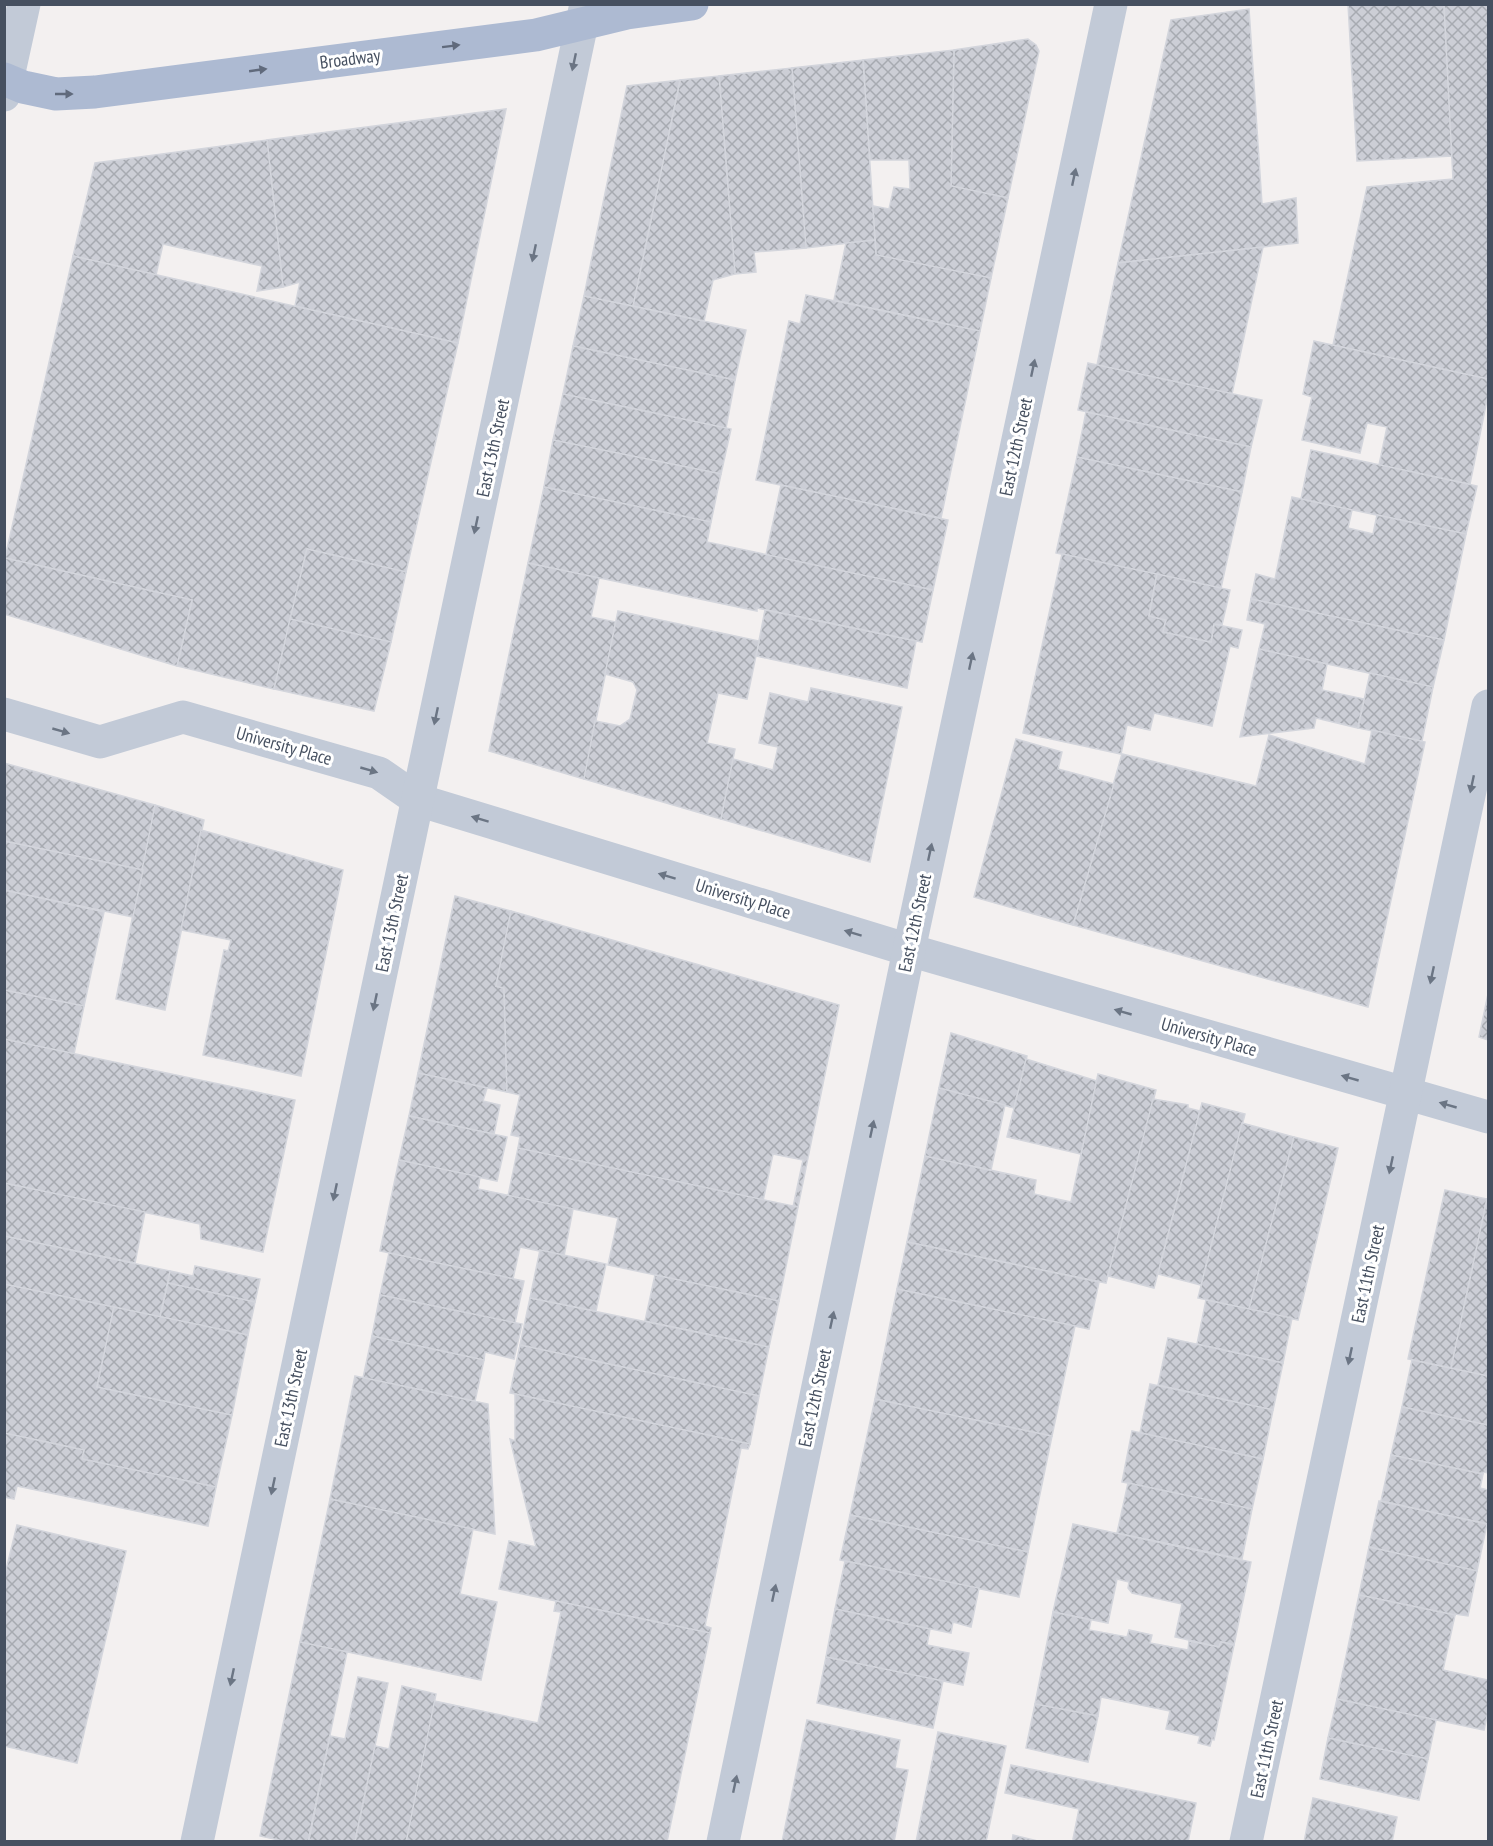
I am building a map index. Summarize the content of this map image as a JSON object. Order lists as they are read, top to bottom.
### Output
{
  "streets": {
    "main road": ["Broadway"],
    "street": [
      "East 12th Street",
      "East 13th Street",
      "University Place",
      "East 11th Street"
    ]
  },
  "crossings": [
    ["Broadway", "East 13th Street"],
    ["East 12th Street", "University Place"],
    ["East 13th Street", "University Place"],
    ["University Place", "East 11th Street"]
  ],
  "one_way": [
    "Broadway",
    "East 12th Street",
    "East 13th Street",
    "East 11th Street"
  ]
}
